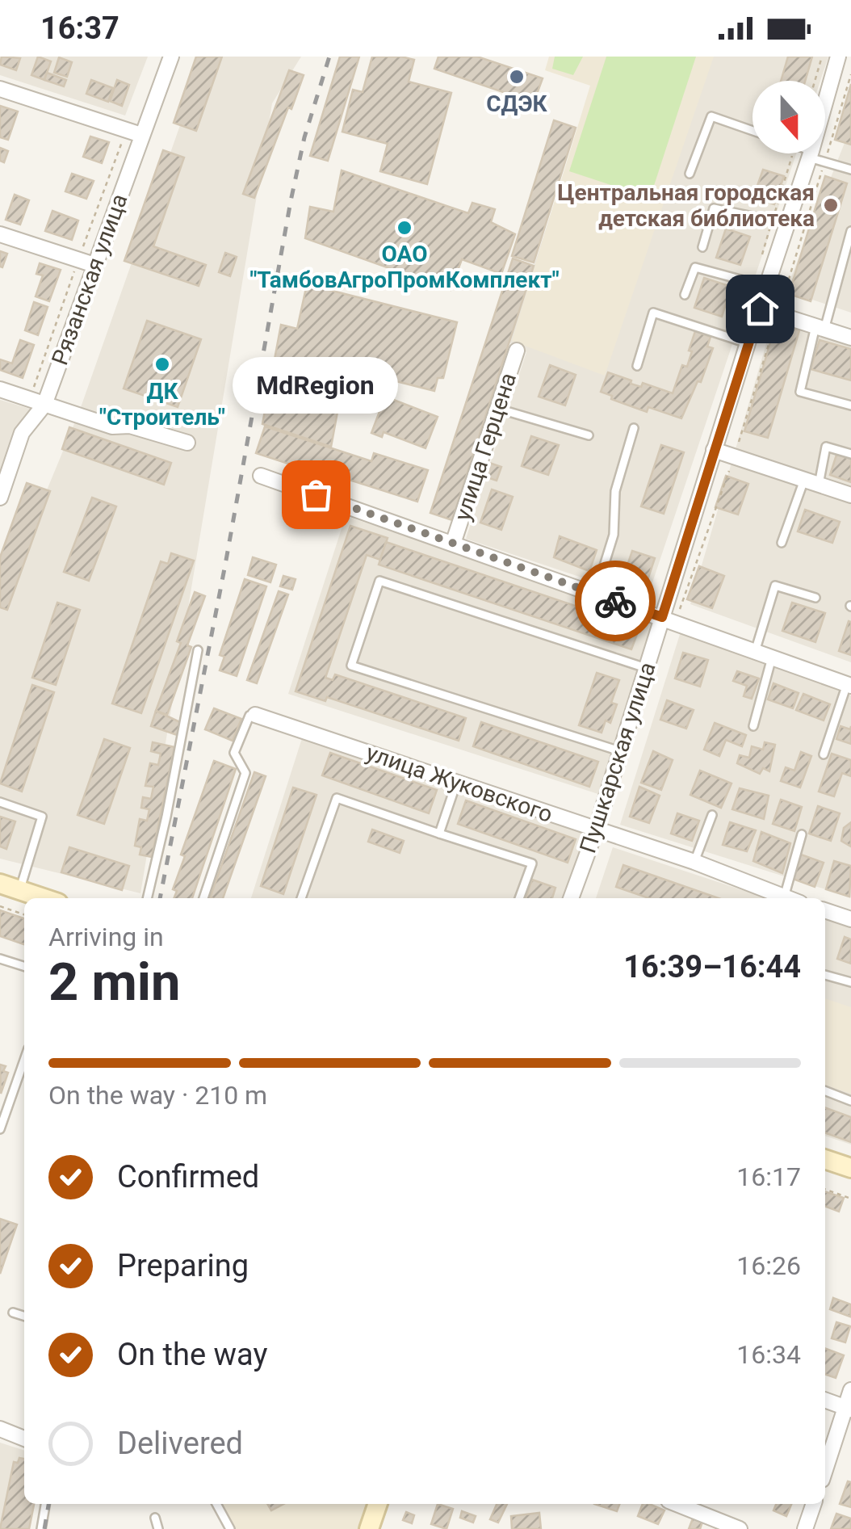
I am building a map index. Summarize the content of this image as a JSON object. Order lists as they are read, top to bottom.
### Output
{
  "streets": {
    "street": [
      "Рязанская улица",
      "улица Герцена",
      "Пушкарская улица",
      "улица Жуковского"
    ]
  },
  "crossings": [
    ["Пушкарская улица", "улица Жуковского"]
  ],
  "places": [
    "СДЭК",
    "Центральная городская детская библиотека",
    "ОАО \"ТамбовАгроПромКомплект\"",
    "ДК \"Строитель\"",
    "MdRegion"
  ],
  "north": "bottom",
  "page": {
    "status": "16:37",
    "bubble": "MdRegion",
    "heading": ["2 min", "Arriving in", "16:39–16:44"],
    "bar": "On the way · 210 m",
    "list": [
      ["Confirmed", "16:17"],
      ["Preparing", "16:26"],
      ["On the way", "16:34"],
      "Delivered"
    ]
  }
}
